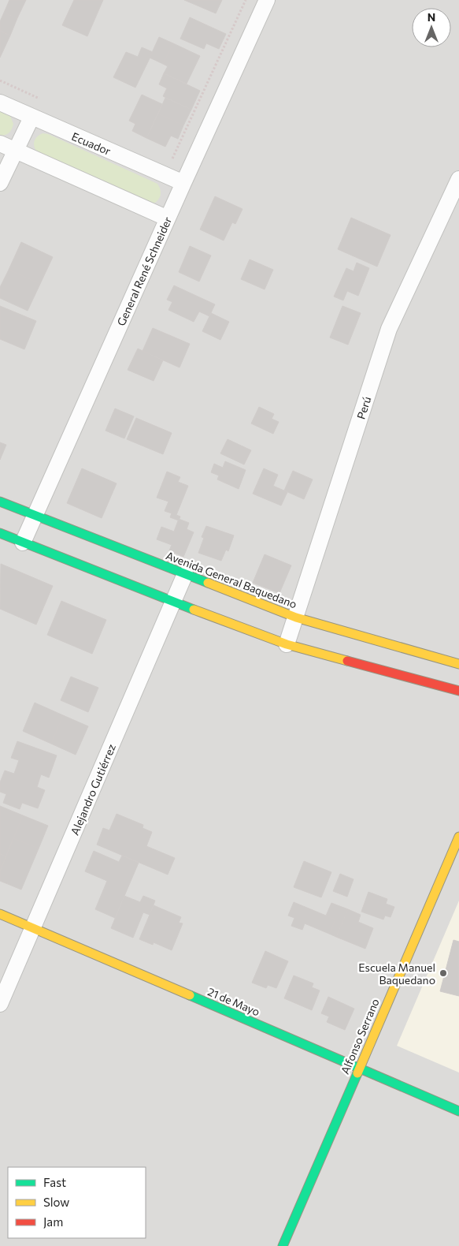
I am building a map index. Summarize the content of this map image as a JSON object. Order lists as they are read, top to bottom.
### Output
{
  "streets": {
    "main road": ["Avenida General Baquedano", "21 de Mayo", "Alfonso Serrano"],
    "street": [
      "Ecuador",
      "General René Schneider",
      "Perú",
      "Alejandro Gutiérrez"
    ]
  },
  "crossings": [
    ["Ecuador", "General René Schneider"],
    ["General René Schneider", "Avenida General Baquedano"],
    ["Perú", "Avenida General Baquedano"],
    ["Avenida General Baquedano", "Alejandro Gutiérrez"],
    ["Alejandro Gutiérrez", "21 de Mayo"],
    ["21 de Mayo", "Alfonso Serrano"]
  ],
  "places": ["Escuela Manuel Baquedano"],
  "legend": ["Fast", "Slow", "Jam"],
  "north": "top"
}
